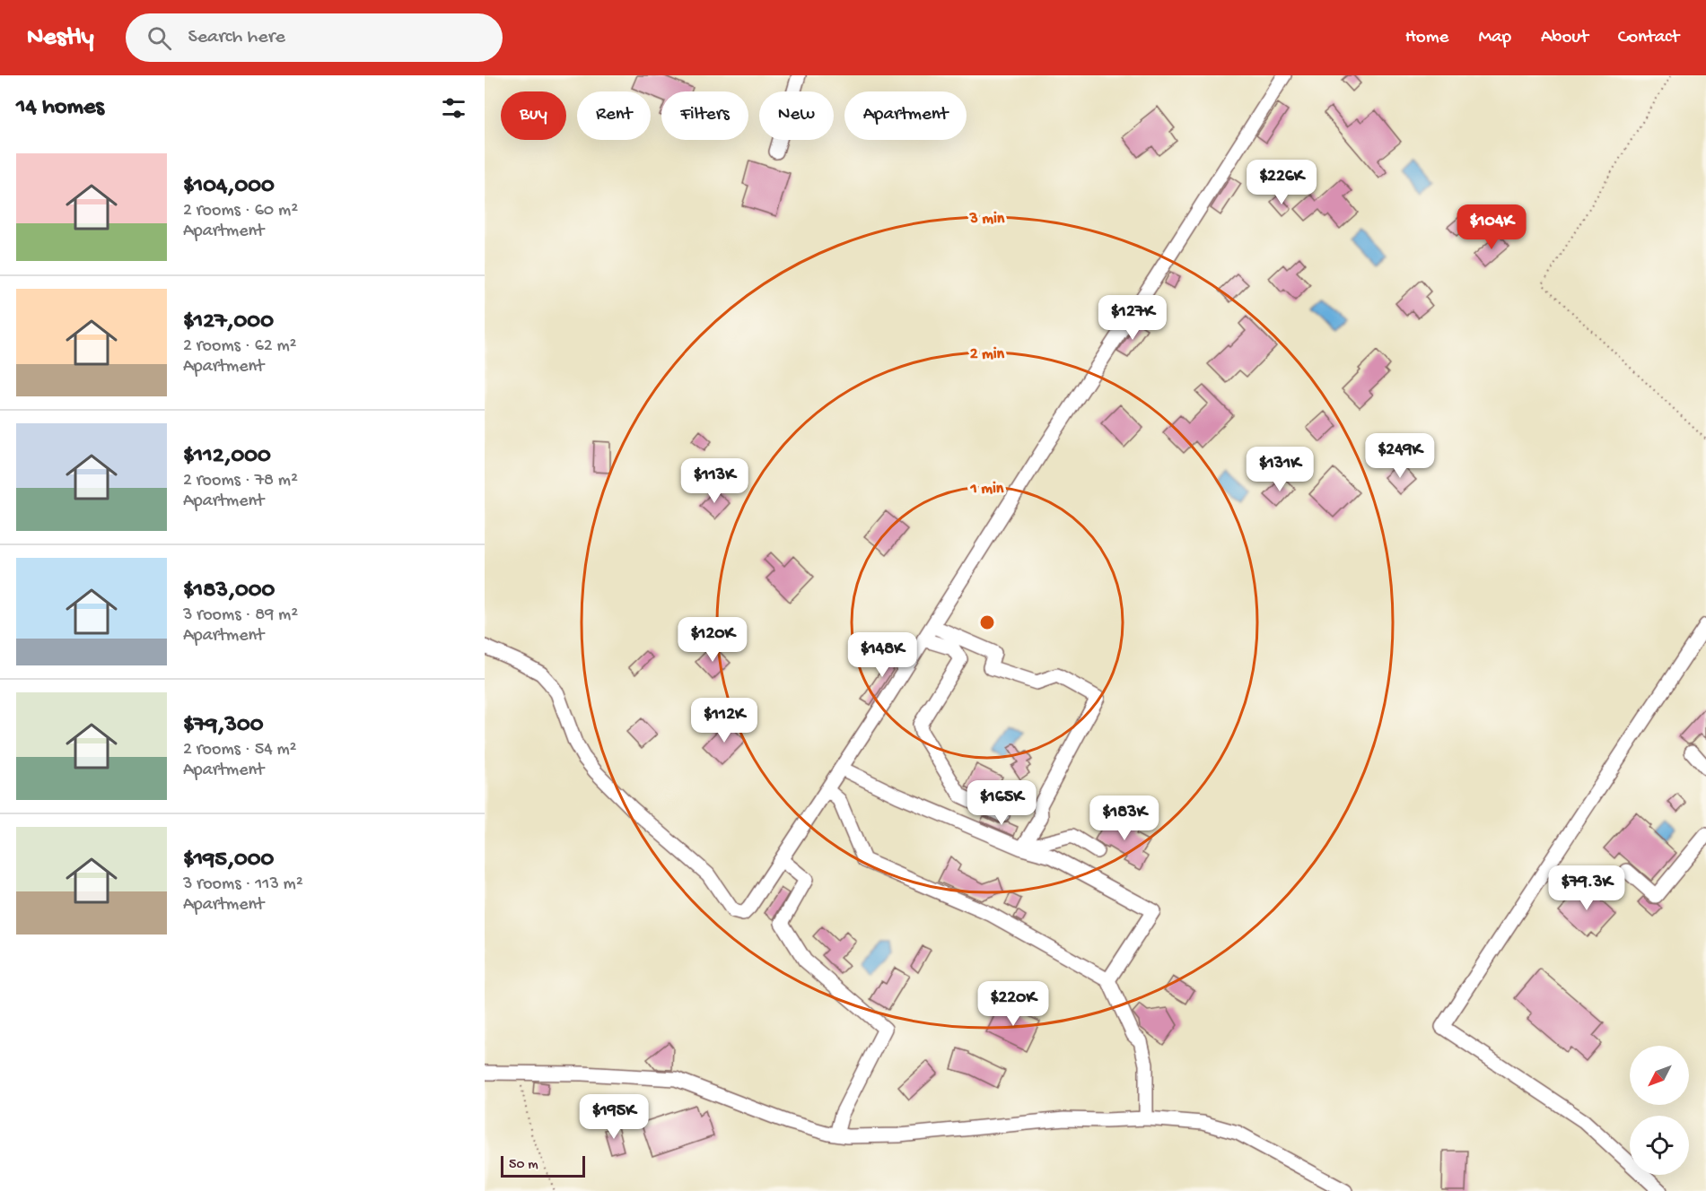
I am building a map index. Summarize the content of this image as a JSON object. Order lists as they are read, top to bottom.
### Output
{
  "scale_bar": "50 m",
  "north": "bottom left",
  "page": {
    "header": "Nestly",
    "search": "Search here",
    "nav": [
      "Home",
      "Map",
      "About",
      "Contact"
    ],
    "heading": "14 homes",
    "chip": [
      "Buy",
      "Rent",
      "Filters",
      "New",
      "Apartment"
    ],
    "list": [
      {
        "name": "$104,000",
        "note": "2 rooms · 60 m² · Apartment"
      },
      {
        "name": "$127,000",
        "note": "2 rooms · 62 m² · Apartment"
      },
      {
        "name": "$112,000",
        "note": "2 rooms · 78 m² · Apartment"
      },
      {
        "name": "$183,000",
        "note": "3 rooms · 89 m² · Apartment"
      },
      {
        "name": "$79,300",
        "note": "2 rooms · 54 m² · Apartment"
      },
      {
        "name": "$195,000",
        "note": "3 rooms · 113 m² · Apartment"
      }
    ],
    "price": [
      "$226K",
      "$104K",
      "$127K",
      "$249K",
      "$131K",
      "$113K",
      "$120K",
      "$148K",
      "$112K",
      "$165K",
      "$183K",
      "$79.3K",
      "$220K",
      "$195K"
    ],
    "scale": "50 m"
  },
  "rings": ["3 min", "2 min", "1 min"]
}
